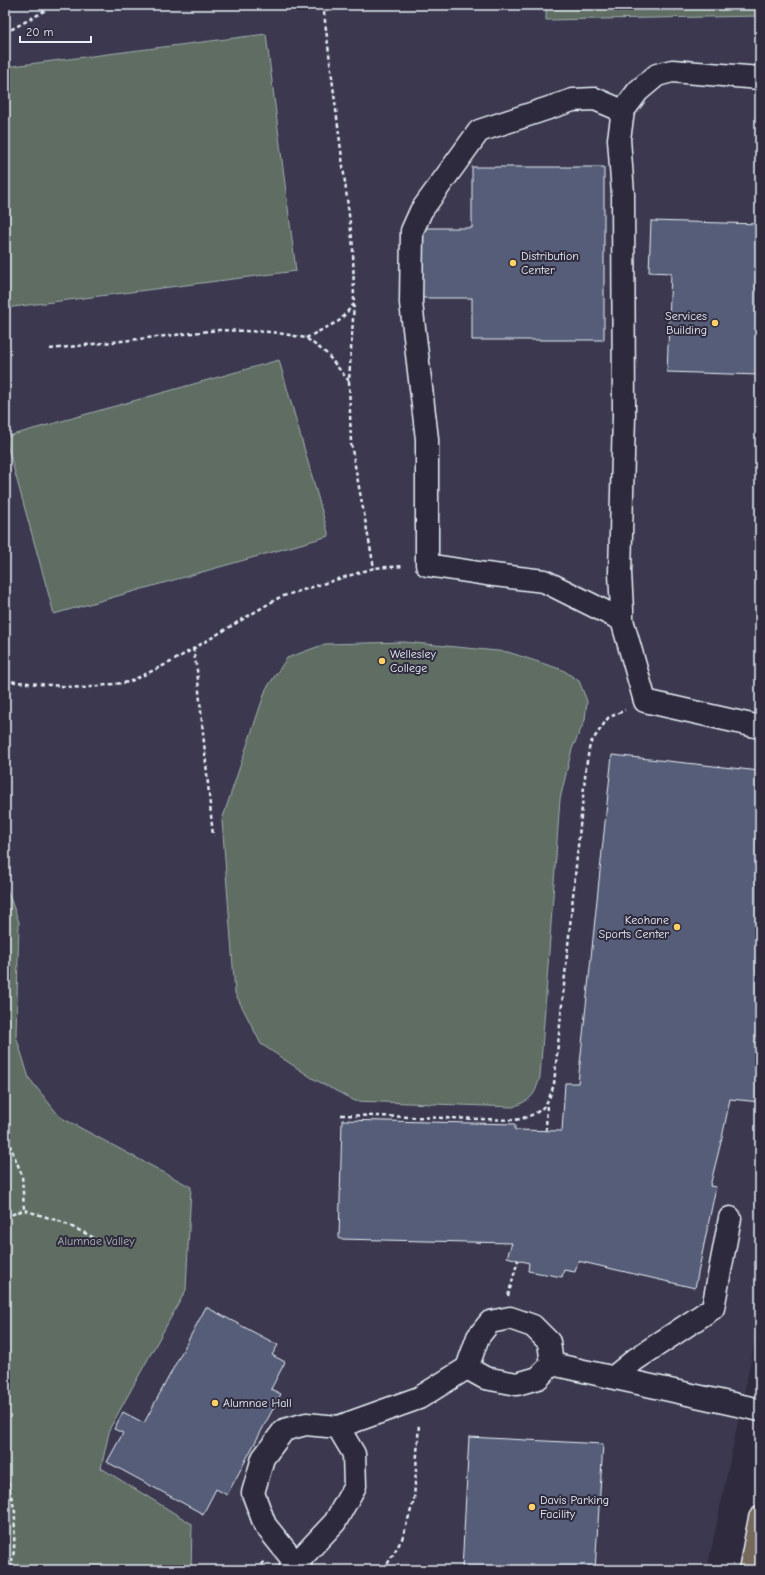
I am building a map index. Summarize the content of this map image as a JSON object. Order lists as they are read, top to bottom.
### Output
{
  "parks": ["Alumnae Valley"],
  "places": [
    "Distribution Center",
    "Services Building",
    "Wellesley College",
    "Keohane Sports Center",
    "Alumnae Hall",
    "Davis Parking Facility"
  ],
  "scale_bar": "20 m"
}
